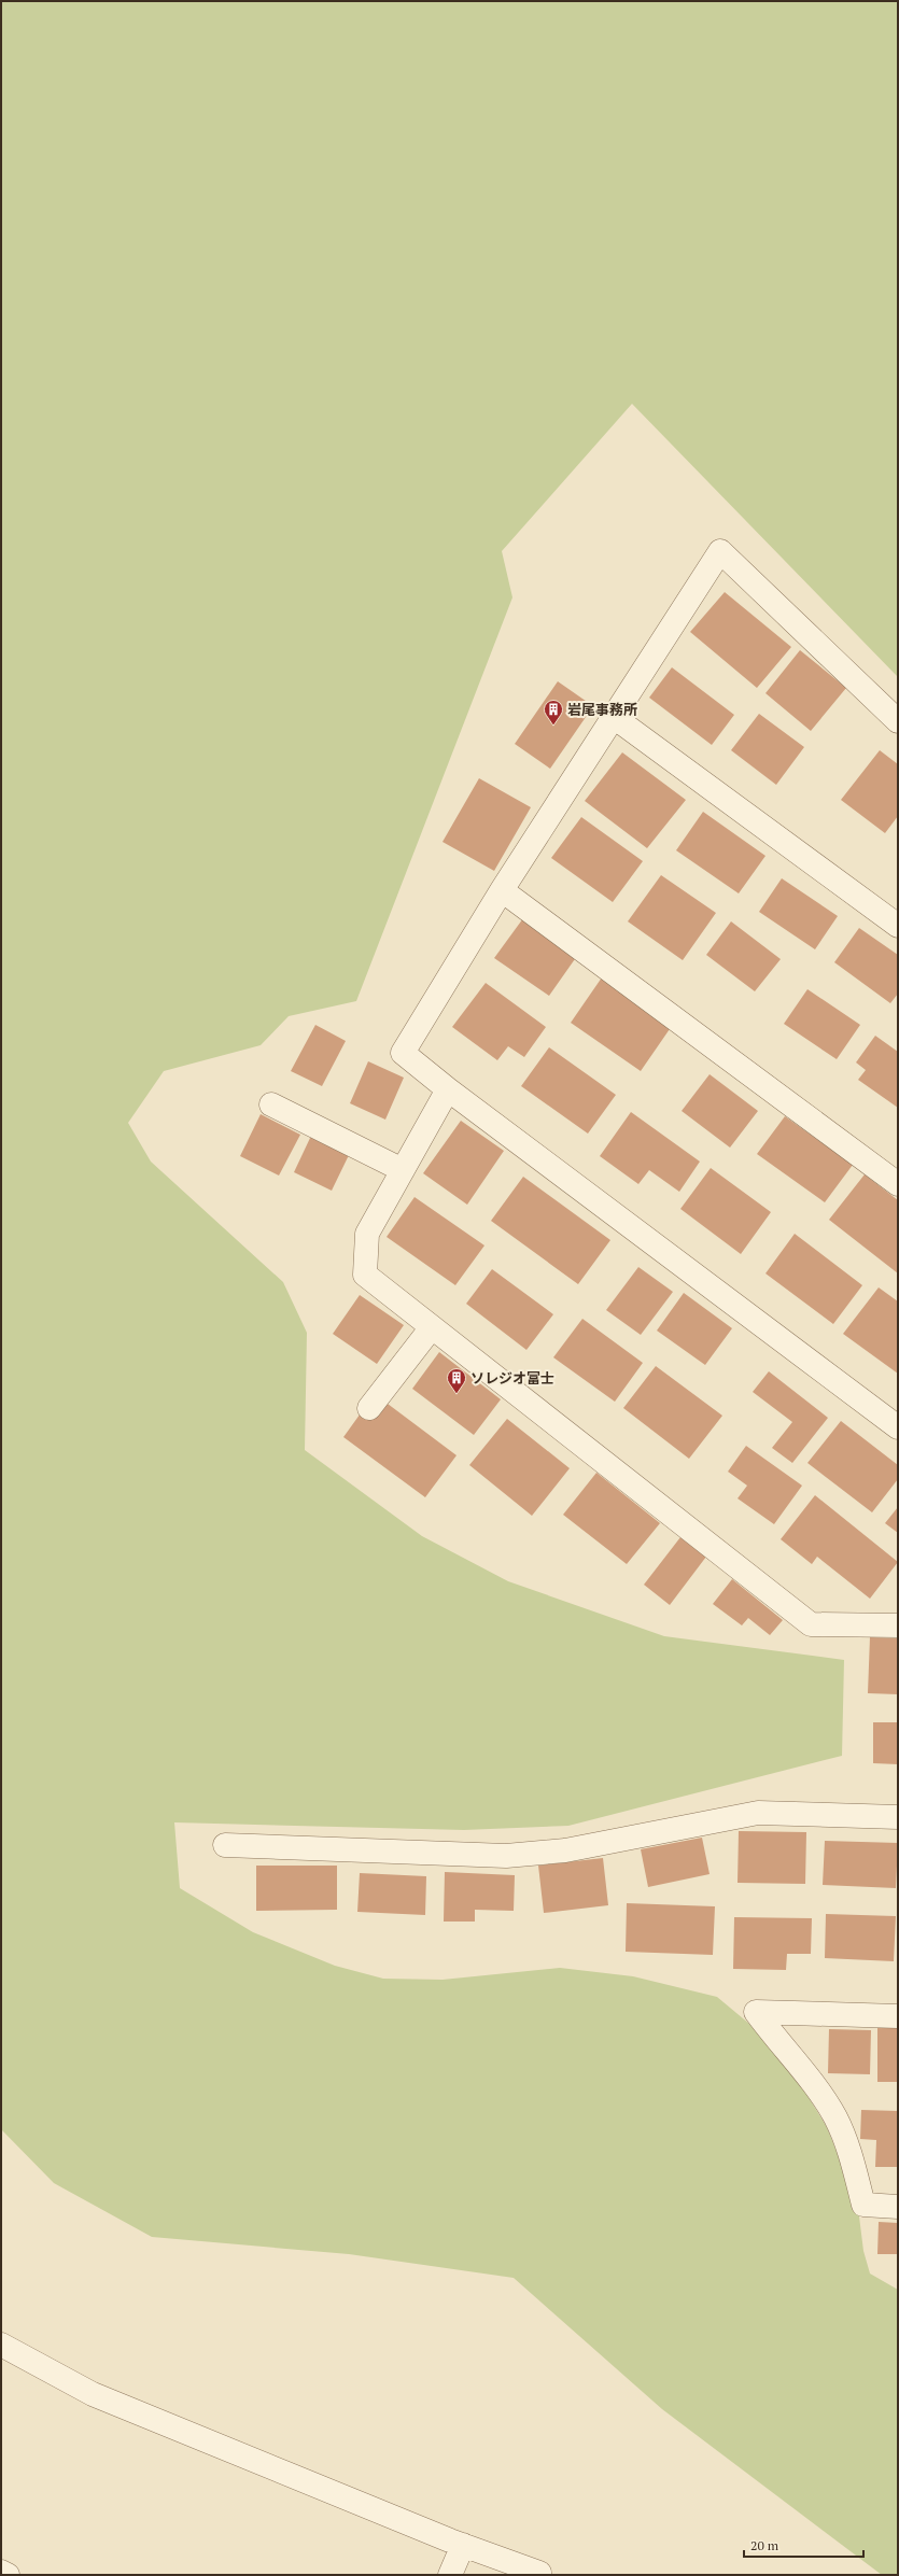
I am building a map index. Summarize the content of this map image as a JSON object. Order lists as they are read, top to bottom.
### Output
{
  "places": {
    "building": ["岩尾事務所", "ソレジオ富士"]
  },
  "scale_bar": "20 m"
}
